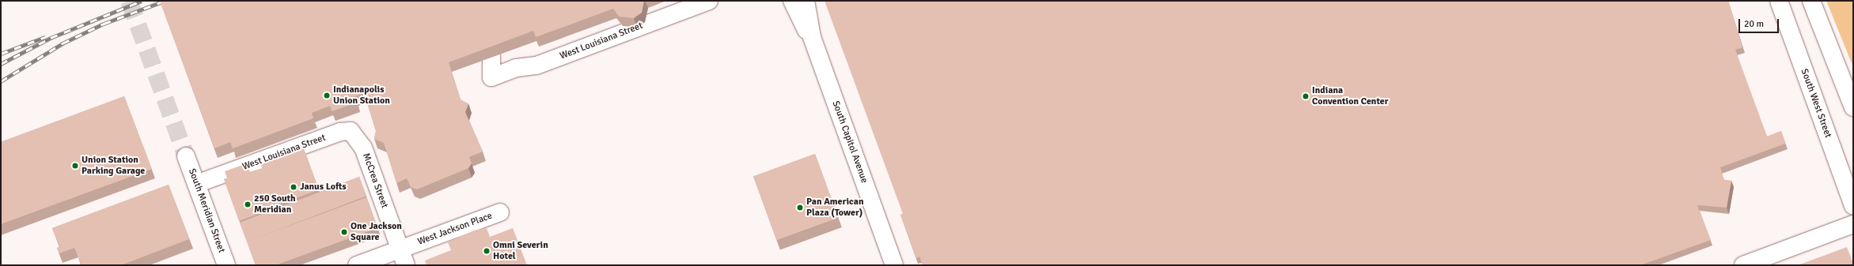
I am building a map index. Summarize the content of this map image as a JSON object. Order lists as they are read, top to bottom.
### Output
{
  "streets": {
    "main road": [
      "West Louisiana Street",
      "South West Street",
      "South Capitol Avenue",
      "McCrea Street",
      "South Meridian Street",
      "West Jackson Place"
    ]
  },
  "crossings": [
    ["West Louisiana Street", "McCrea Street"],
    ["West Louisiana Street", "South Meridian Street"],
    ["McCrea Street", "West Jackson Place"]
  ],
  "places": [
    "Indianapolis Union Station",
    "Indiana Convention Center",
    "Union Station Parking Garage",
    "Janus Lofts",
    "250 South Meridian",
    "Pan American Plaza (Tower)",
    "One Jackson Square",
    "Omni Severin Hotel"
  ],
  "scale_bar": "20 m"
}
